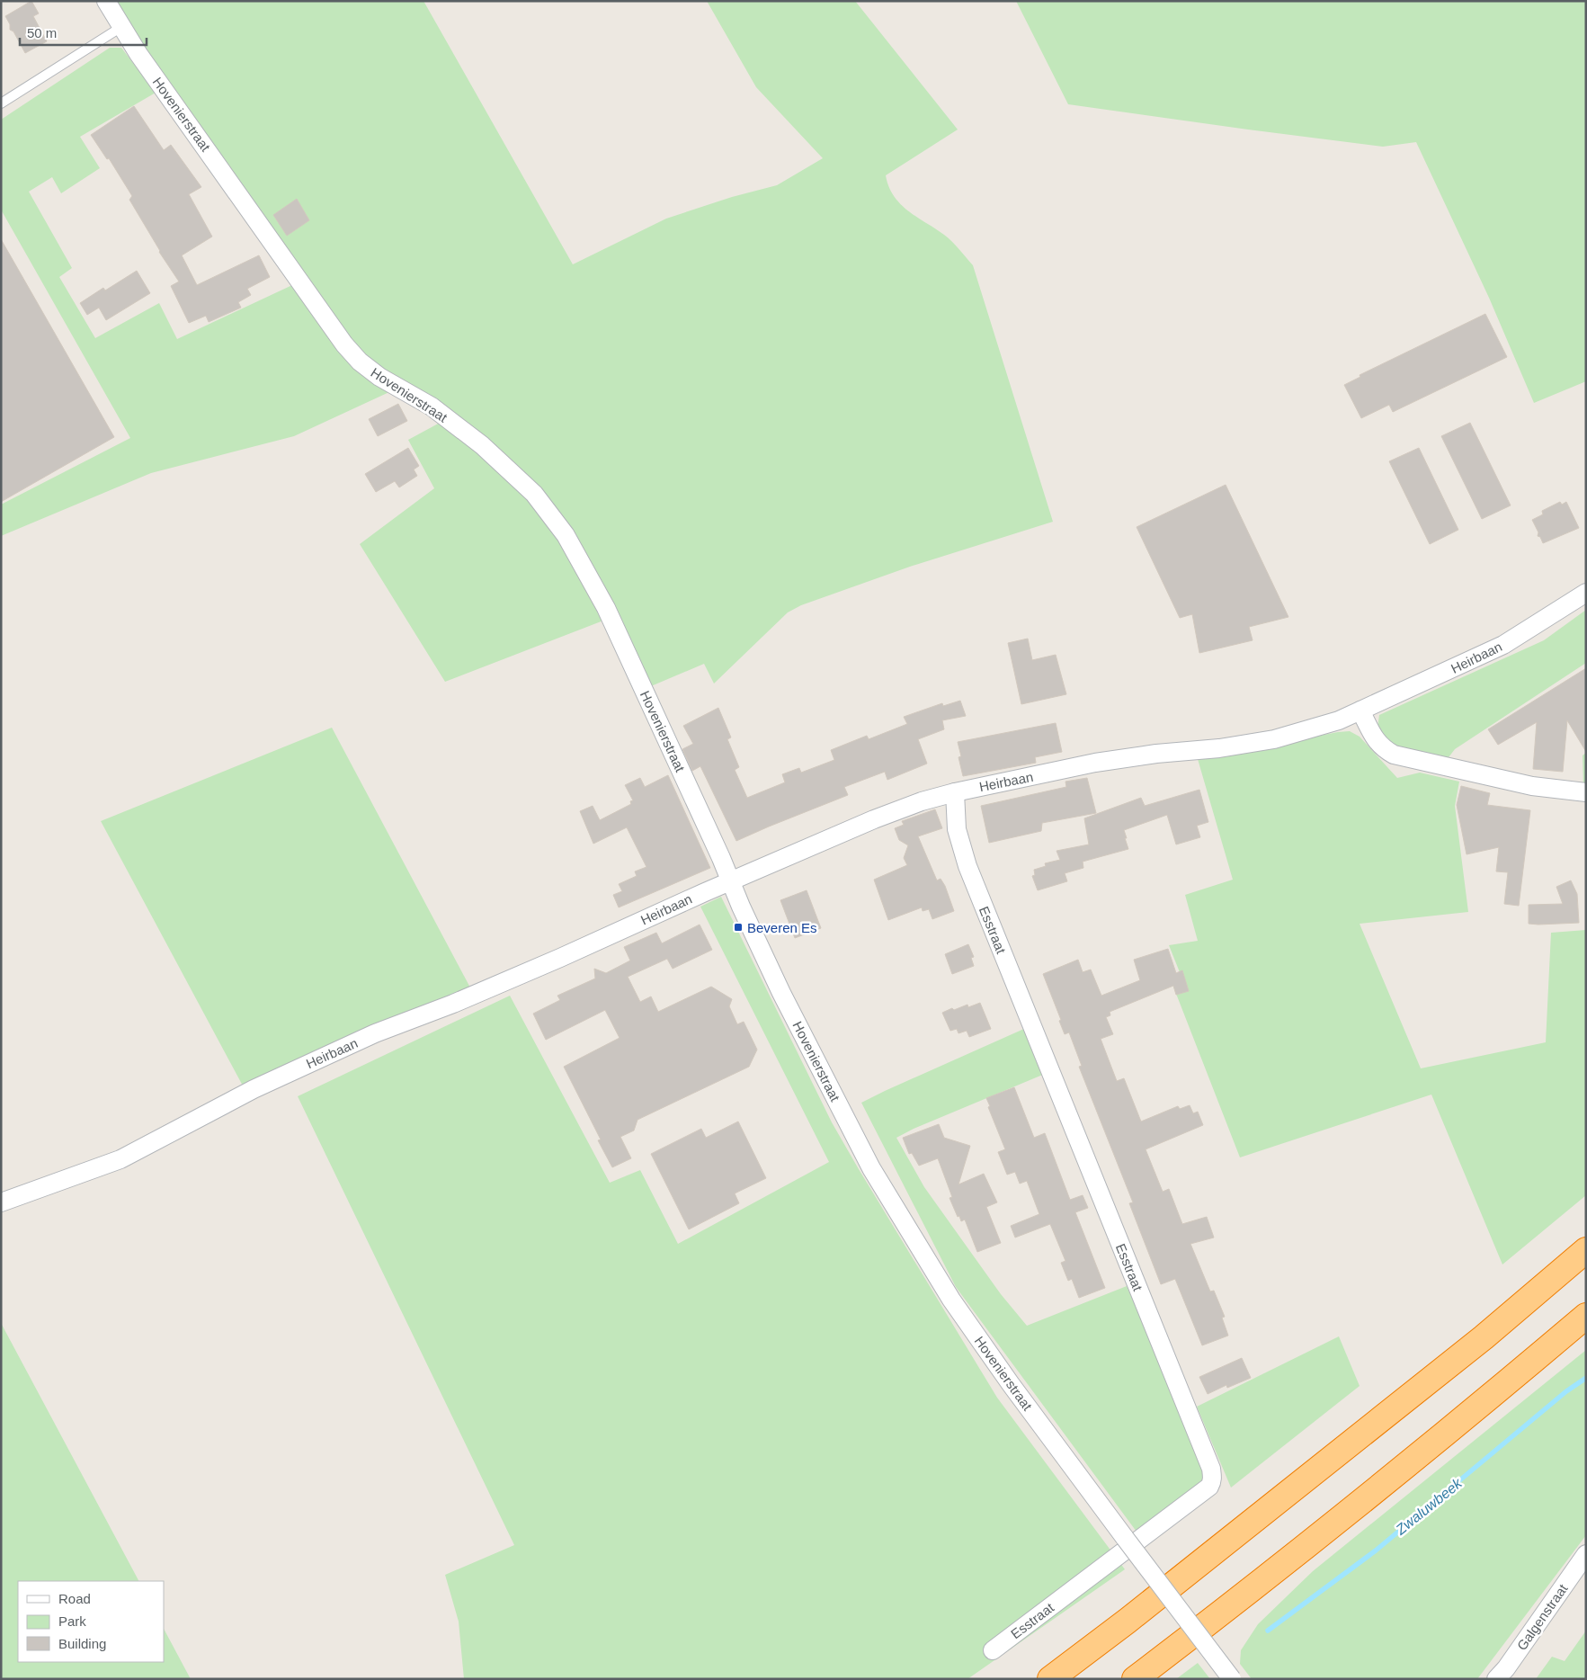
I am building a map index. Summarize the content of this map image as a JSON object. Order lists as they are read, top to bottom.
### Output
{
  "streets": {
    "street": [
      "Hovenierstraat",
      "Heirbaan",
      "Esstraat",
      "Galgenstraat"
    ]
  },
  "crossings": [
    ["Hovenierstraat", "Heirbaan"],
    ["Heirbaan", "Esstraat"]
  ],
  "water": ["Zwaluwbeek"],
  "places": {
    "transit": ["Beveren Es"]
  },
  "legend": ["Road", "Park", "Building"],
  "scale_bar": "50 m"
}
